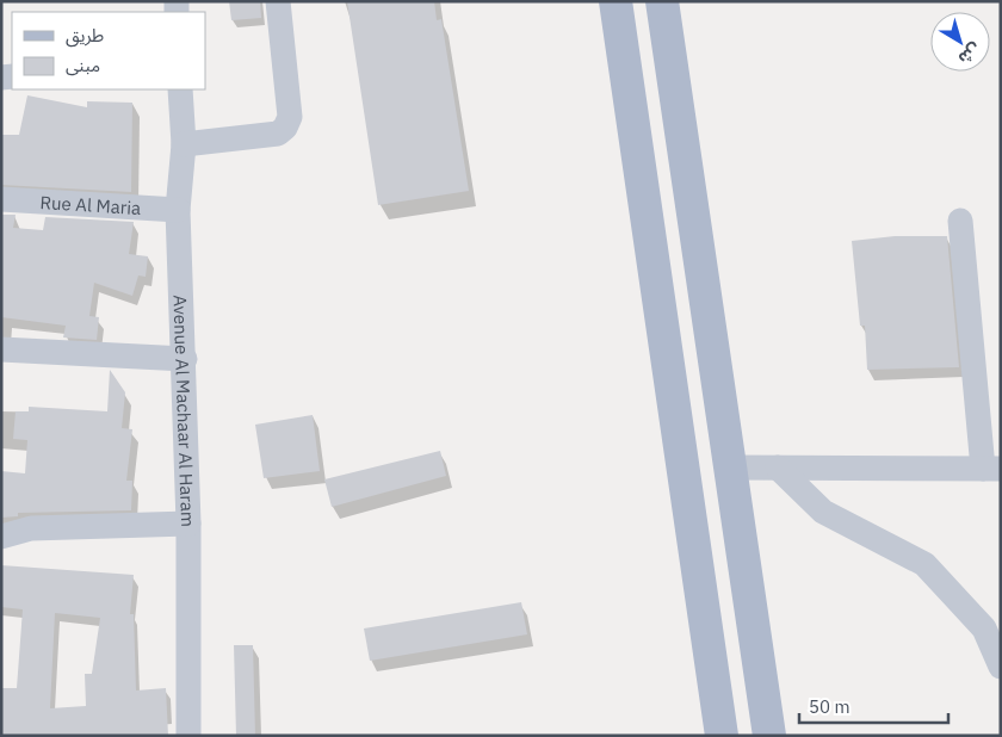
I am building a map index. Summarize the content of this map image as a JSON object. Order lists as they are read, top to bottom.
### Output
{
  "streets": {
    "street": ["Rue Al Maria", "Avenue Al Machaar Al Haram"]
  },
  "crossings": [
    ["Rue Al Maria", "Avenue Al Machaar Al Haram"]
  ],
  "legend": ["طريق", "مبنى"],
  "scale_bar": "50 m",
  "north": "bottom right"
}
